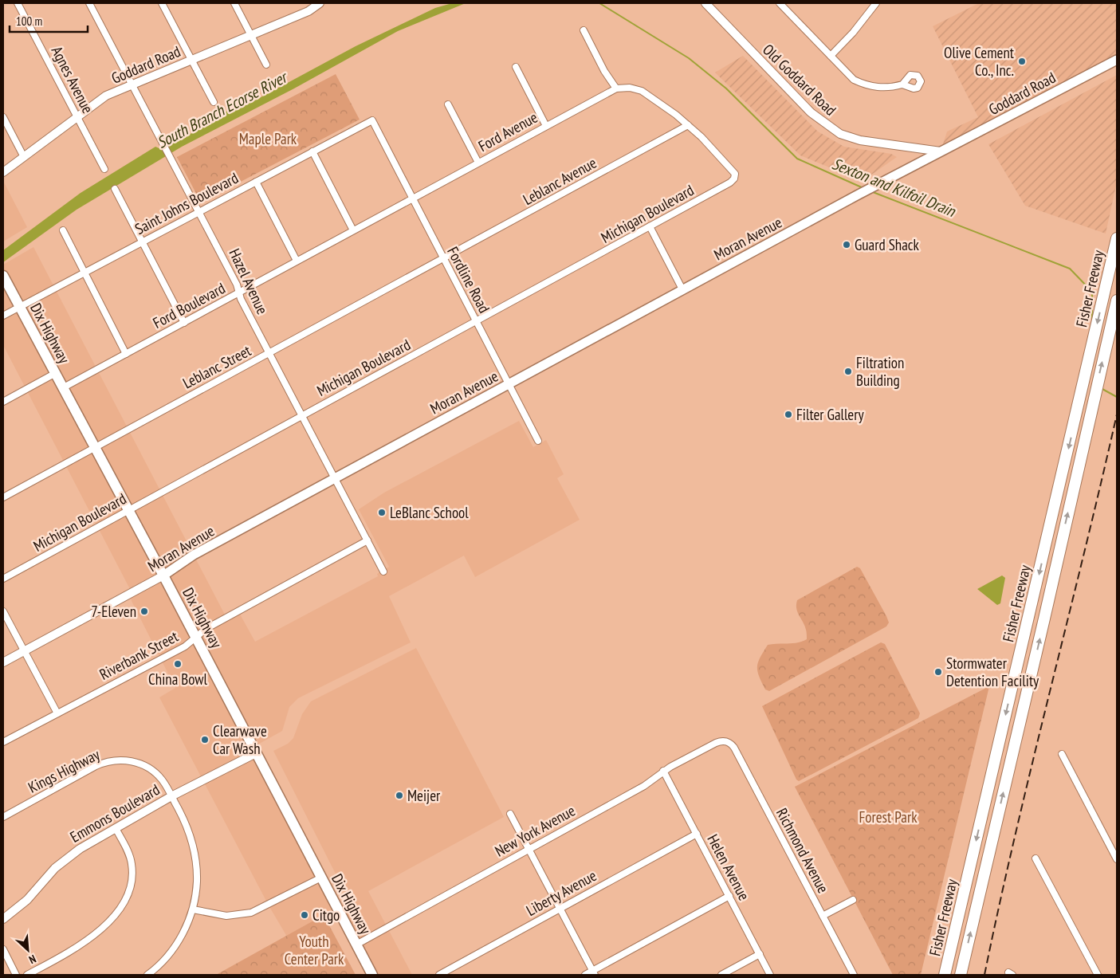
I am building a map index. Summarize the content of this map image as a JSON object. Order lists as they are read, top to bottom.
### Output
{
  "streets": {
    "highway": ["Fisher Freeway"],
    "main road": ["Goddard Road", "Moran Avenue", "Dix Highway"],
    "street": [
      "Agnes Avenue",
      "Old Goddard Road",
      "Ford Avenue",
      "Leblanc Avenue",
      "Saint Johns Boulevard",
      "Michigan Boulevard",
      "Fordline Road",
      "Hazel Avenue",
      "Ford Boulevard",
      "Leblanc Street",
      "Riverbank Street",
      "Kings Highway",
      "Emmons Boulevard",
      "New York Avenue",
      "Richmond Avenue",
      "Helen Avenue",
      "Liberty Avenue"
    ]
  },
  "crossings": [
    ["Goddard Road", "Agnes Avenue"],
    ["Goddard Road", "Old Goddard Road"],
    ["Goddard Road", "Moran Avenue"],
    ["Goddard Road", "Hazel Avenue"],
    ["Old Goddard Road", "Moran Avenue"],
    ["Ford Avenue", "Fordline Road"],
    ["Ford Avenue", "Ford Boulevard"],
    ["Leblanc Avenue", "Michigan Boulevard"],
    ["Leblanc Avenue", "Fordline Road"],
    ["Leblanc Avenue", "Leblanc Street"],
    ["Saint Johns Boulevard", "Fordline Road"],
    ["Saint Johns Boulevard", "Hazel Avenue"],
    ["Saint Johns Boulevard", "Dix Highway"],
    ["Michigan Boulevard", "Fordline Road"],
    ["Michigan Boulevard", "Hazel Avenue"],
    ["Michigan Boulevard", "Dix Highway"],
    ["Moran Avenue", "Fordline Road"],
    ["Moran Avenue", "Hazel Avenue"],
    ["Moran Avenue", "Dix Highway"],
    ["Fordline Road", "Ford Boulevard"],
    ["Fordline Road", "Leblanc Street"],
    ["Hazel Avenue", "Ford Boulevard"],
    ["Hazel Avenue", "Leblanc Street"],
    ["Hazel Avenue", "Riverbank Street"],
    ["Ford Boulevard", "Dix Highway"],
    ["Dix Highway", "Leblanc Street"],
    ["Dix Highway", "Riverbank Street"],
    ["Dix Highway", "Emmons Boulevard"],
    ["Dix Highway", "New York Avenue"],
    ["Kings Highway", "Emmons Boulevard"],
    ["New York Avenue", "Richmond Avenue"],
    ["New York Avenue", "Helen Avenue"],
    ["Helen Avenue", "Liberty Avenue"]
  ],
  "water": ["South Branch Ecorse River", "Sexton and Kilfoil Drain"],
  "parks": ["Maple Park", "Forest Park", "Youth Center Park"],
  "places": [
    "Olive Cement Co., Inc.",
    "Guard Shack",
    "Filtration Building",
    "Filter Gallery",
    "LeBlanc School",
    "7-Eleven",
    "China Bowl",
    "Stormwater Detention Facility",
    "Clearwave Car Wash",
    "Meijer",
    "Citgo"
  ],
  "scale_bar": "100 m",
  "north": "bottom right"
}
